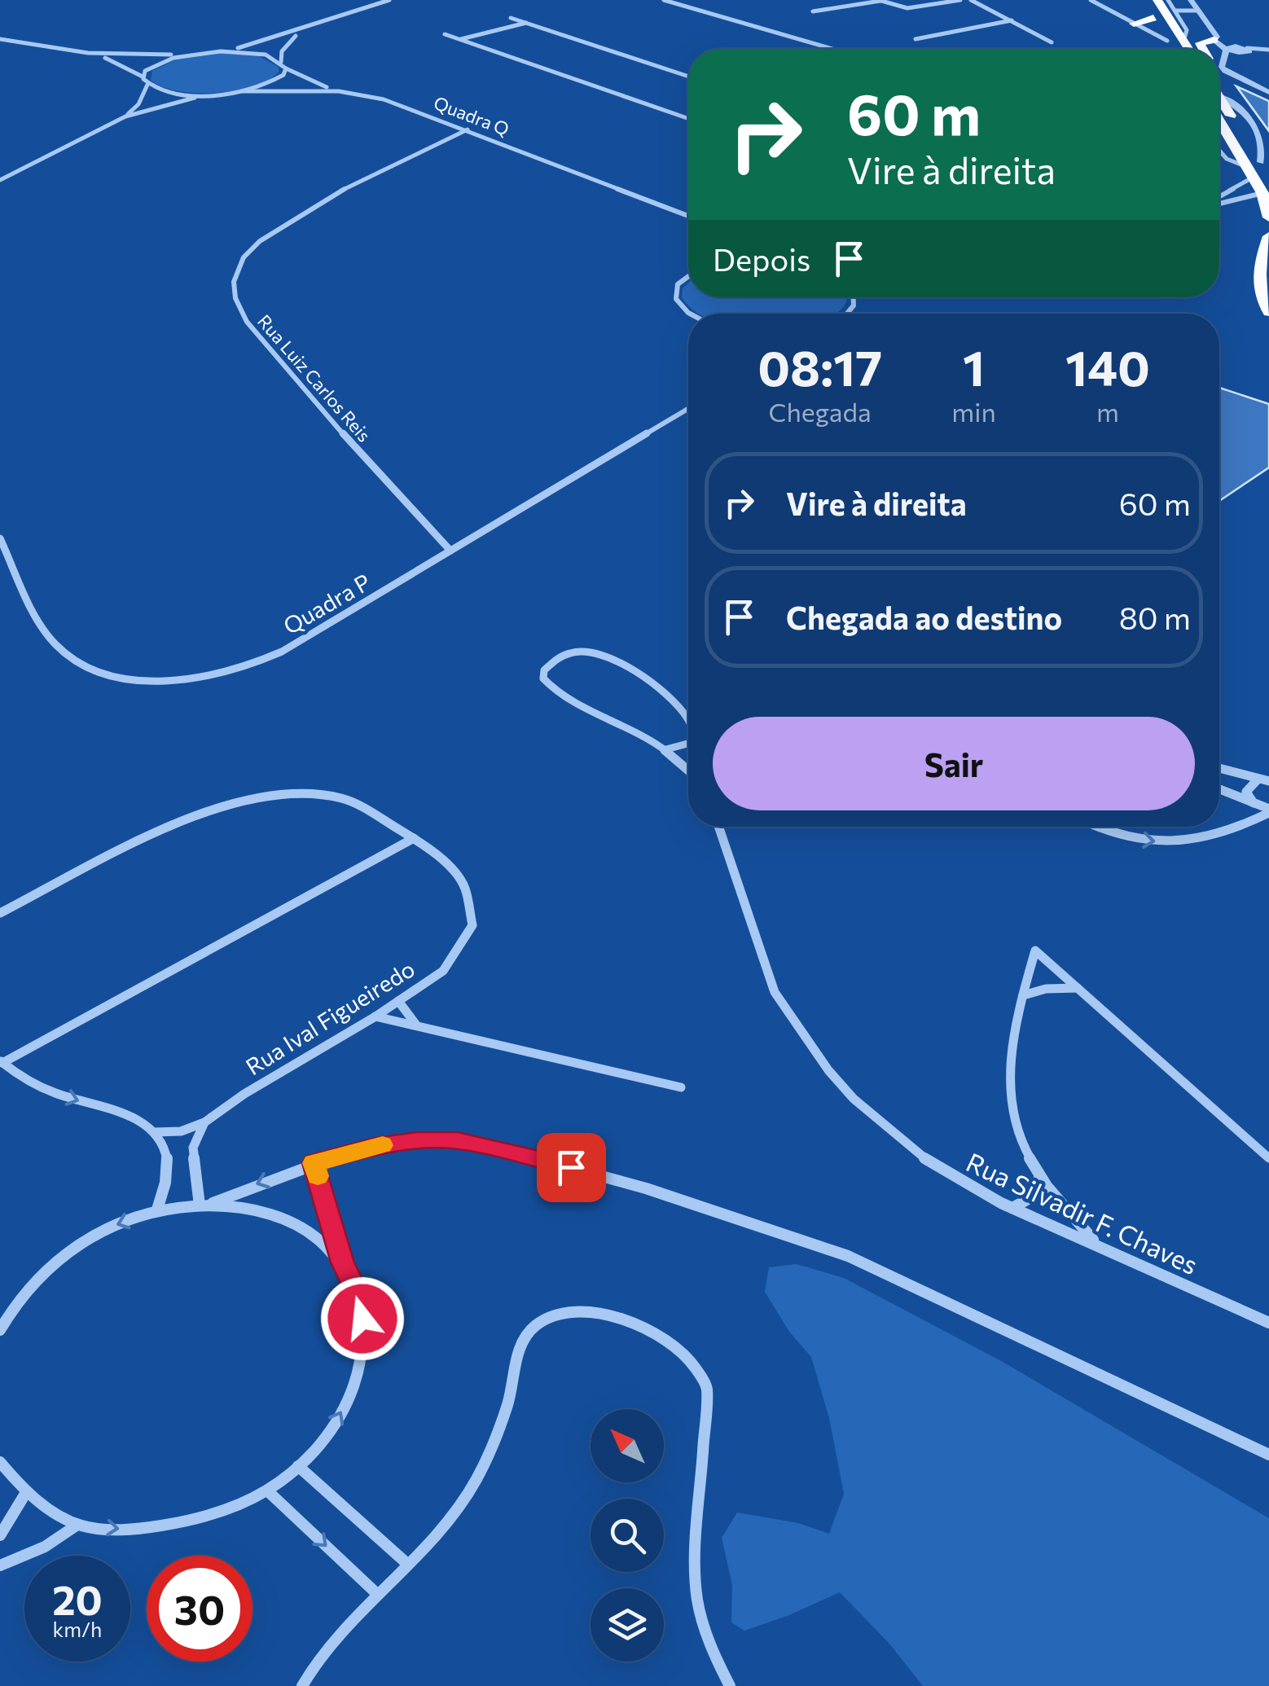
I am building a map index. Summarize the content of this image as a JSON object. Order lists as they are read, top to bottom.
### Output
{
  "streets": {
    "street": [
      "Quadra Q",
      "Rua Luiz Carlos Reis",
      "Quadra P",
      "Rua Ival Figueiredo",
      "Rua Silvadir F. Chaves"
    ]
  },
  "crossings": [
    ["Quadra Q", "Rua Luiz Carlos Reis"],
    ["Rua Luiz Carlos Reis", "Quadra P"]
  ],
  "north": "top left",
  "page": {
    "turn": ["60 m", "Vire à direita"],
    "then": "Depois",
    "eta": [
      "08:17",
      "Chegada",
      "1",
      "min",
      "140",
      "m"
    ],
    "list": [
      {
        "name": "Vire à direita",
        "value": "60 m"
      },
      {
        "name": "Chegada ao destino",
        "value": "80 m"
      }
    ],
    "buttons": "Sair",
    "speed": "20 km/h",
    "limit": "30"
  }
}
